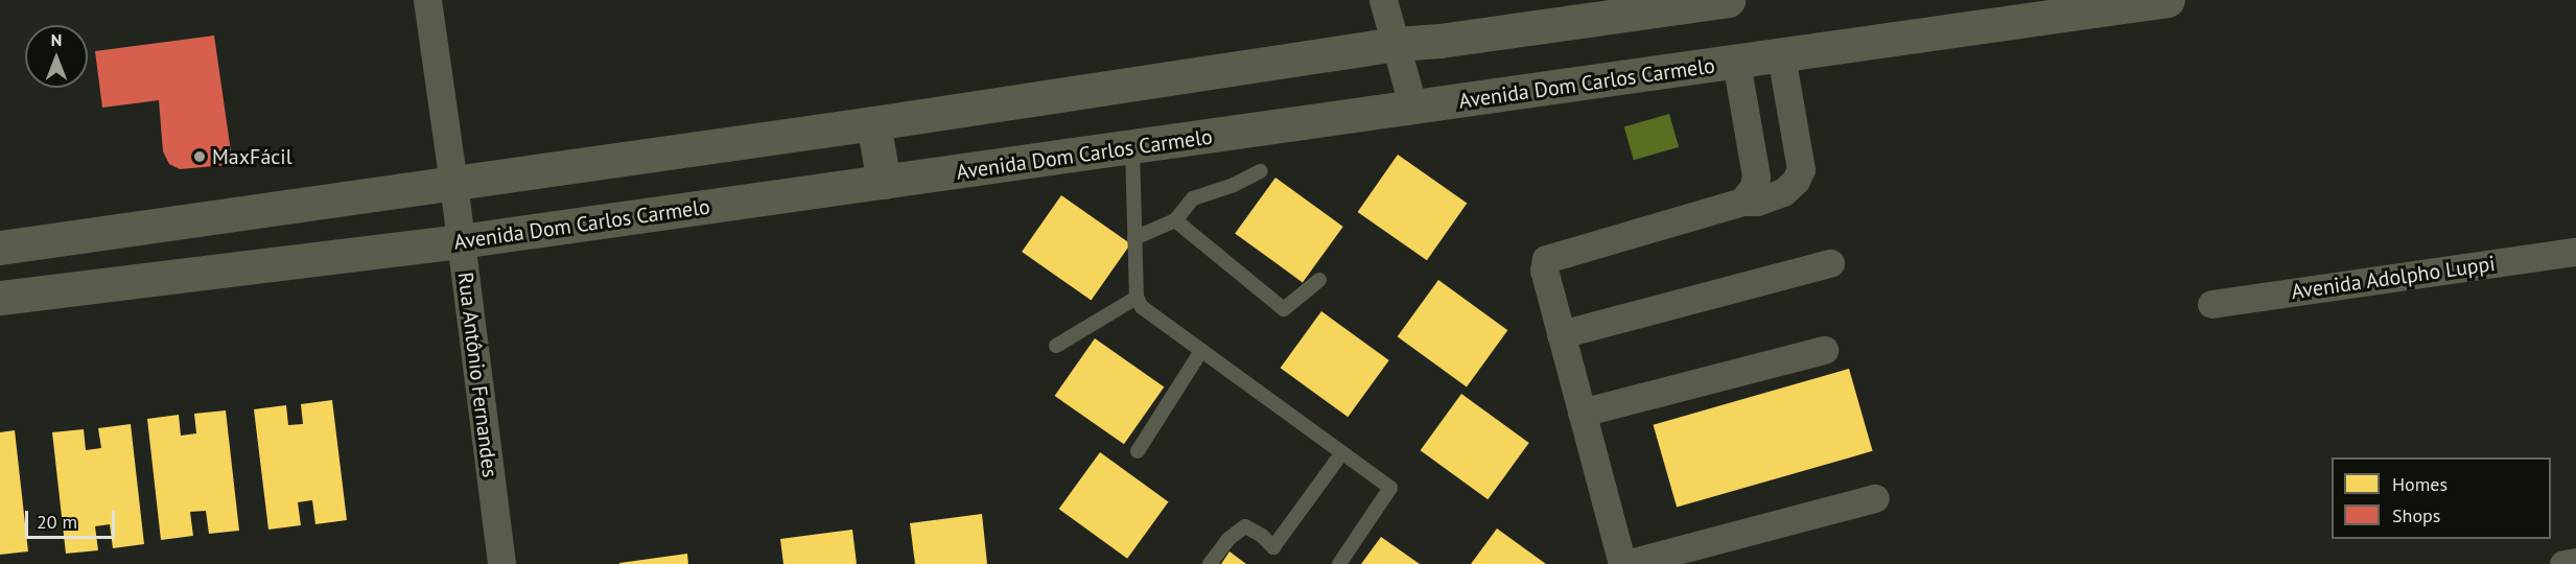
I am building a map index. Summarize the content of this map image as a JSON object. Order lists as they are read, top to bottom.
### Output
{
  "streets": {
    "street": ["Avenida Dom Carlos Carmelo", "Avenida Adolpho Luppi", "Rua Antônio Fernandes"]
  },
  "crossings": [
    ["Avenida Dom Carlos Carmelo", "Rua Antônio Fernandes"]
  ],
  "places": ["MaxFácil"],
  "legend": ["Homes", "Shops"],
  "scale_bar": "20 m",
  "north": "top"
}
